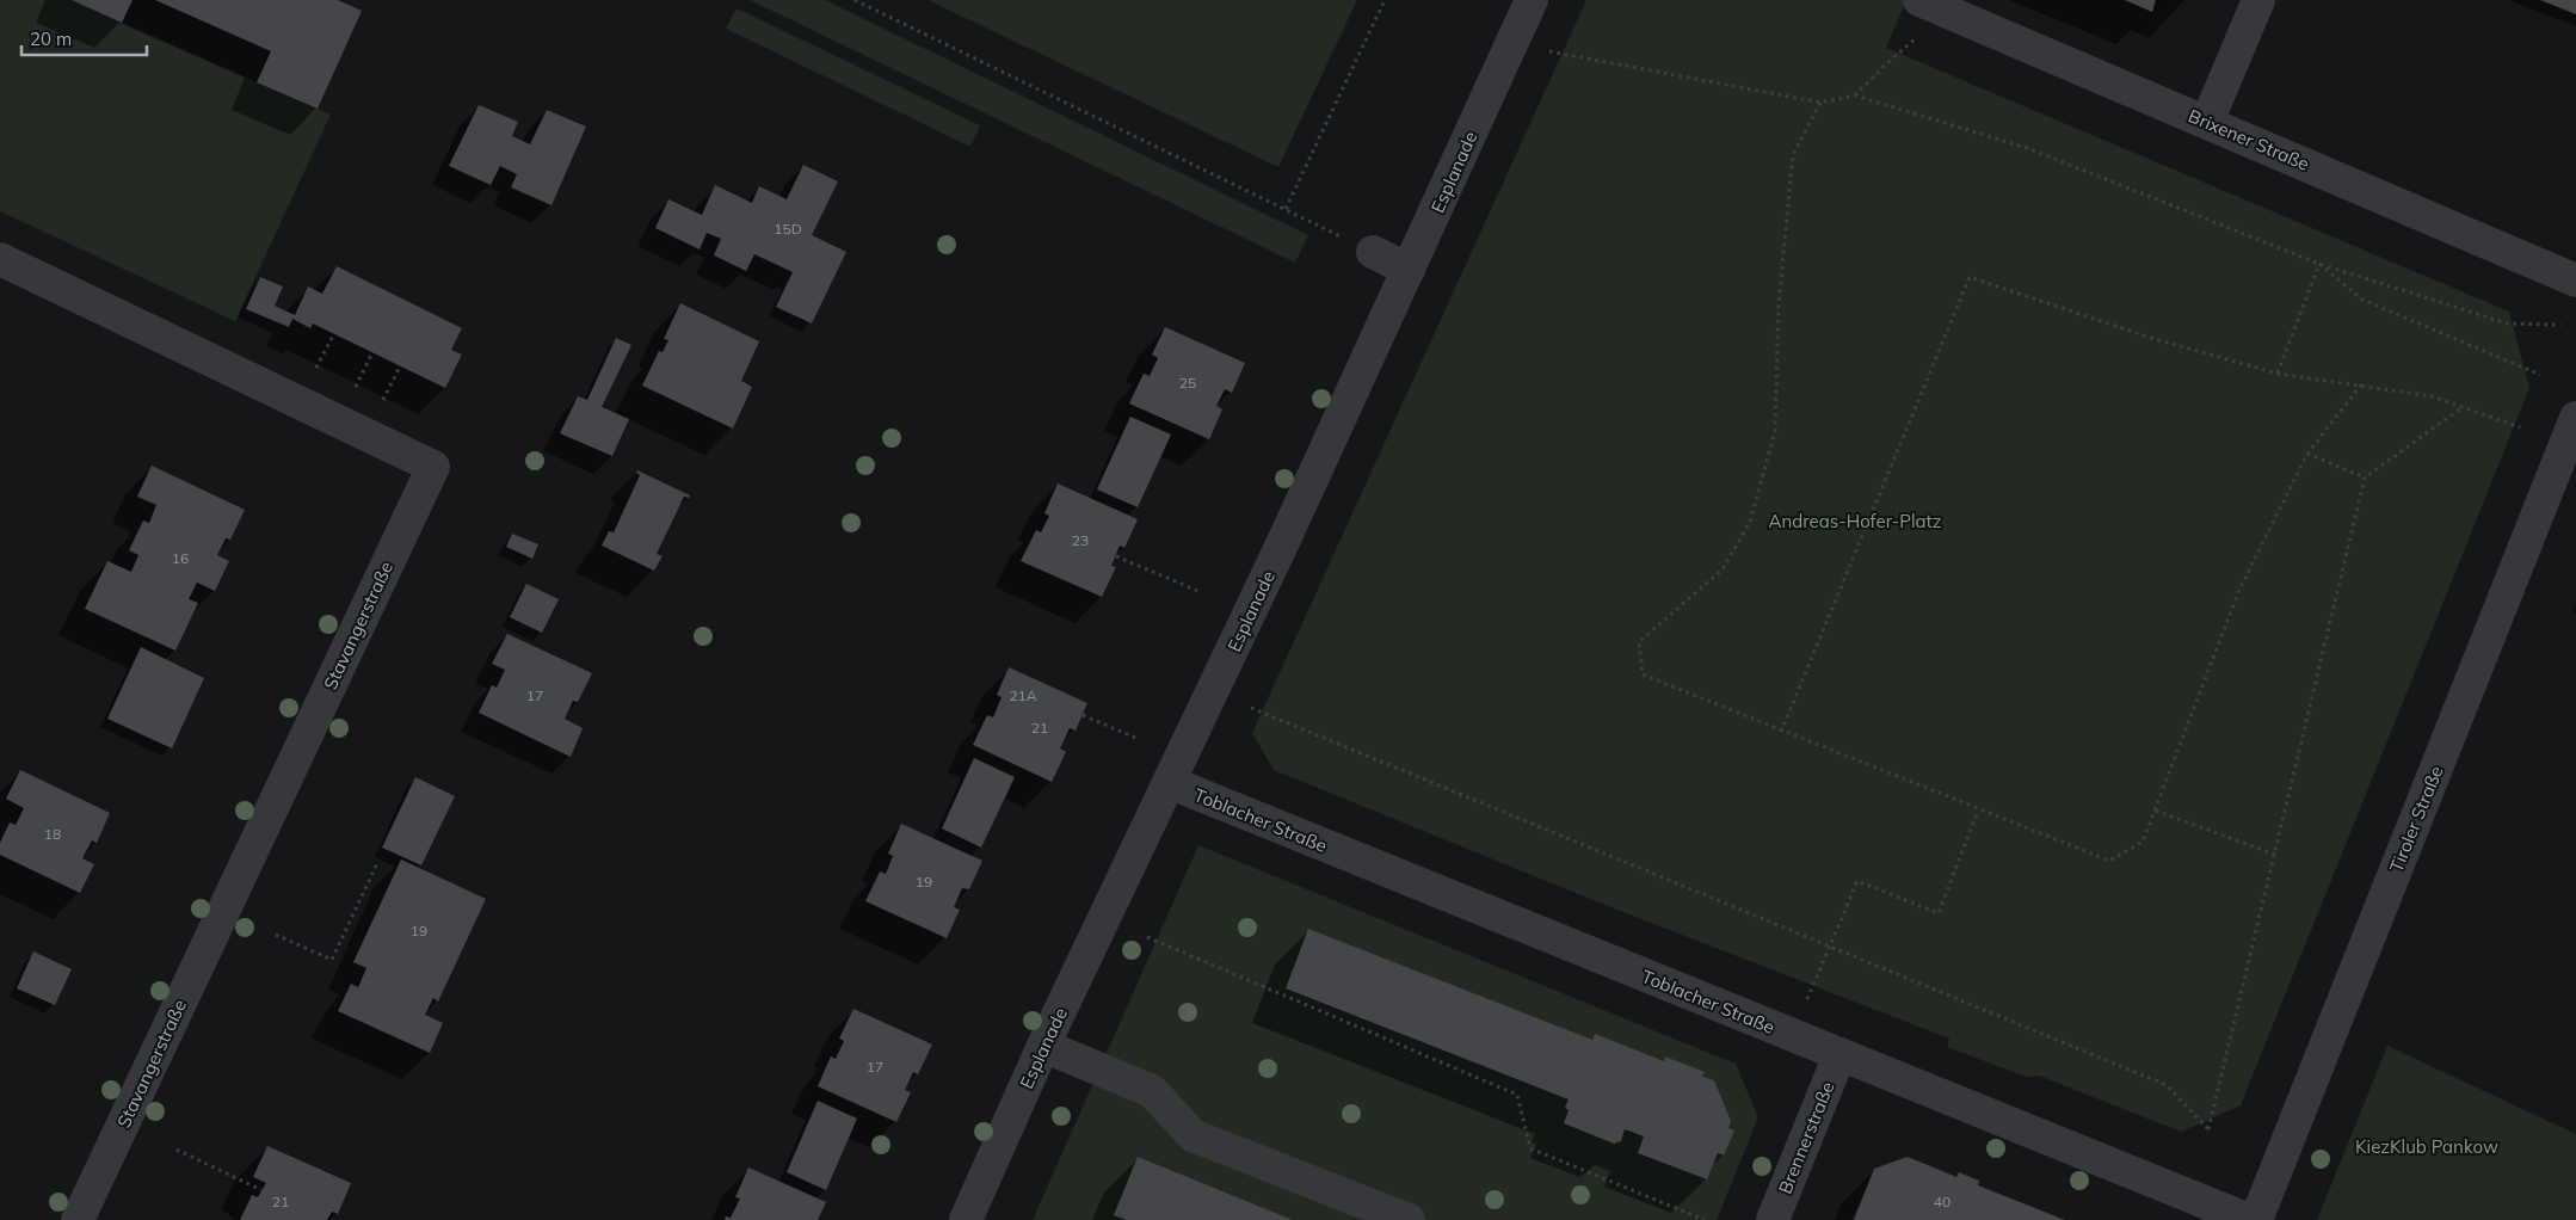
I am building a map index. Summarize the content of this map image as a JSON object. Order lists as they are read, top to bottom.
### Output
{
  "streets": {
    "street": [
      "Brixener Straße",
      "Esplanade",
      "Stavangerstraße",
      "Tiroler Straße",
      "Toblacher Straße",
      "Brennerstraße"
    ]
  },
  "crossings": [
    ["Esplanade", "Toblacher Straße"],
    ["Toblacher Straße", "Brennerstraße"]
  ],
  "parks": ["Andreas-Hofer-Platz", "KiezKlub Pankow"],
  "house_numbers": [
    "15D",
    "25",
    "23",
    "16",
    "17",
    "21A",
    "21",
    "18",
    "19",
    "19",
    "17",
    "21",
    "40"
  ],
  "scale_bar": "20 m"
}
